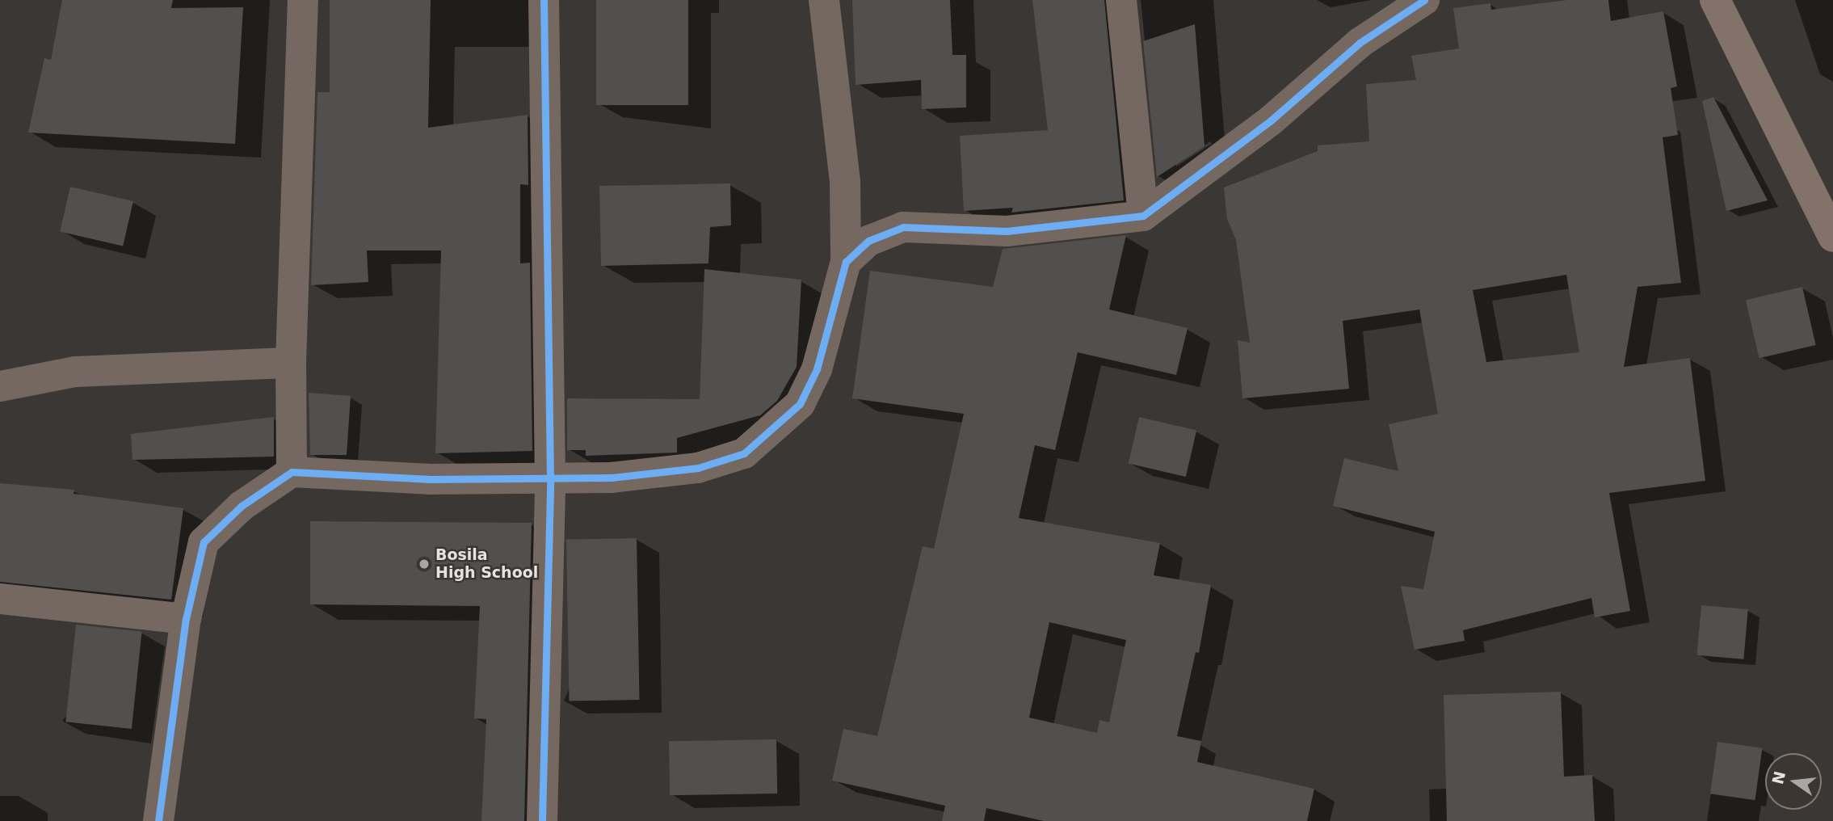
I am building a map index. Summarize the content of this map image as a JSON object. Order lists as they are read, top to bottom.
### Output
{
  "places": ["Bosila High School"],
  "north": "left"
}
